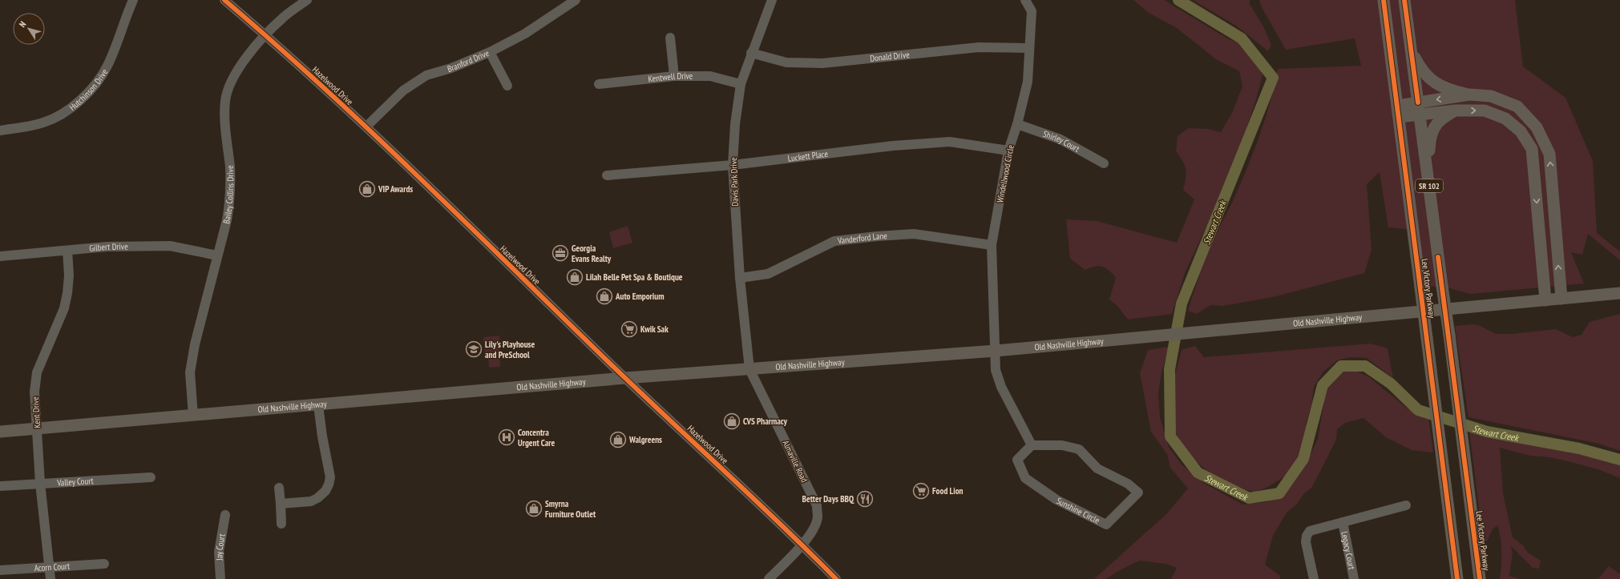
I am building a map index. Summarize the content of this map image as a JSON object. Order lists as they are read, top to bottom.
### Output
{
  "streets": {
    "main road": ["SR 102", "Lee Victory Parkway", "Old Nashville Highway"],
    "street": [
      "Donald Drive",
      "Branford Drive",
      "Kentwell Drive",
      "Hazelwood Drive",
      "Hutchinson Drive",
      "Shirley Court",
      "Luckett Place",
      "Windellwood Circle",
      "Davis Park Drive",
      "Bailey Collins Drive",
      "Vanderford Lane",
      "Gilbert Drive",
      "Kent Drive",
      "Almaville Road",
      "Valley Court",
      "Sunshine Circle",
      "Jay Court",
      "Legacy Court",
      "Acorn Court"
    ]
  },
  "crossings": [
    ["Donald Drive", "Windellwood Circle"],
    ["Donald Drive", "Davis Park Drive"],
    ["Branford Drive", "Hazelwood Drive"],
    ["Kentwell Drive", "Davis Park Drive"],
    ["Hazelwood Drive", "Bailey Collins Drive"],
    ["Hazelwood Drive", "Old Nashville Highway"],
    ["Hazelwood Drive", "Almaville Road"],
    ["Shirley Court", "Windellwood Circle"],
    ["Luckett Place", "Windellwood Circle"],
    ["Luckett Place", "Davis Park Drive"],
    ["Windellwood Circle", "Vanderford Lane"],
    ["Windellwood Circle", "Old Nashville Highway"],
    ["Davis Park Drive", "Vanderford Lane"],
    ["Davis Park Drive", "Old Nashville Highway"],
    ["Davis Park Drive", "Almaville Road"],
    ["Bailey Collins Drive", "Gilbert Drive"],
    ["Bailey Collins Drive", "Old Nashville Highway"],
    ["Gilbert Drive", "Kent Drive"],
    ["Old Nashville Highway", "Kent Drive"],
    ["Old Nashville Highway", "Almaville Road"],
    ["Kent Drive", "Valley Court"],
    ["Kent Drive", "Acorn Court"]
  ],
  "water": ["Stewart Creek"],
  "places": {
    "shop": [
      "VIP Awards",
      "Lilah Belle Pet Spa & Boutique",
      "Auto Emporium",
      "CVS Pharmacy",
      "Walgreens",
      "Smyrna Furniture Outlet"
    ],
    "office": ["Georgia Evans Realty"],
    "supermarket": ["Kwik Sak", "Food Lion"],
    "school or university": ["Lily's Playhouse and PreSchool"],
    "hospital": ["Concentra Urgent Care"],
    "restaurant": ["Better Days BBQ"]
  },
  "north": "top left"
}
